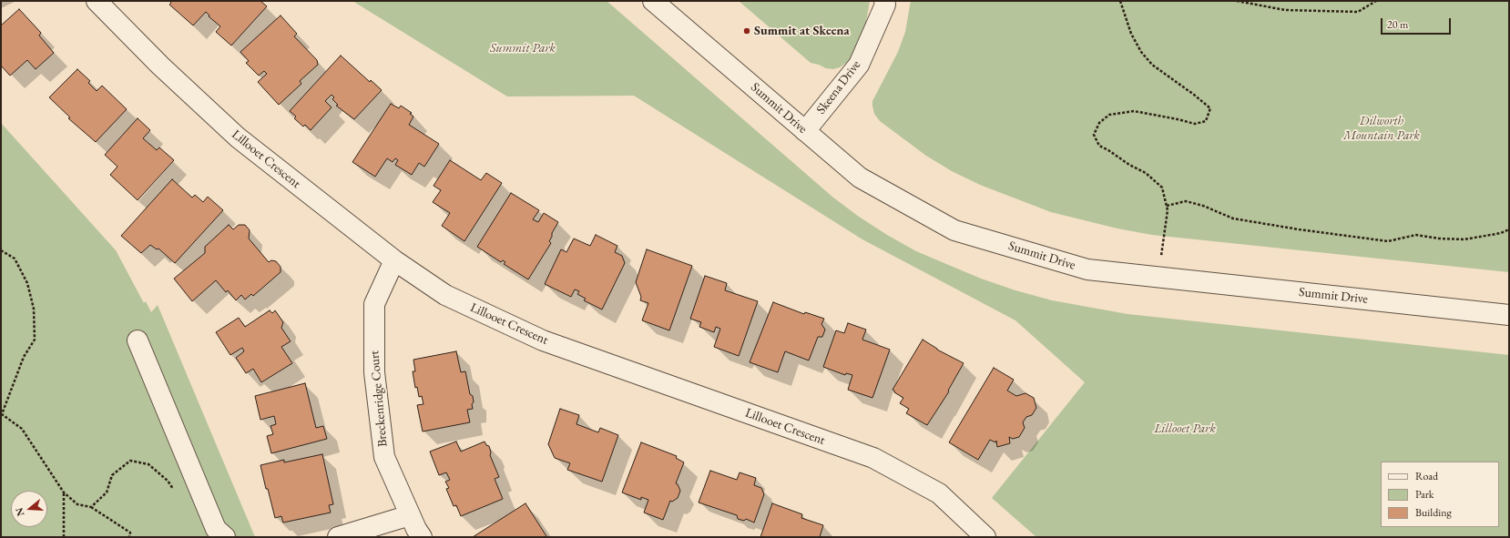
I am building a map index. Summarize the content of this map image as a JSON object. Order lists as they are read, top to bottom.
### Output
{
  "streets": {
    "street": [
      "Skeena Drive",
      "Summit Drive",
      "Lillooet Crescent",
      "Breckenridge Court"
    ]
  },
  "crossings": [
    ["Skeena Drive", "Summit Drive"],
    ["Lillooet Crescent", "Breckenridge Court"]
  ],
  "parks": ["Summit Park", "Dilworth Mountain Park", "Lillooet Park"],
  "places": ["Summit at Skeena"],
  "legend": ["Road", "Park", "Building"],
  "scale_bar": "20 m",
  "north": "left"
}
